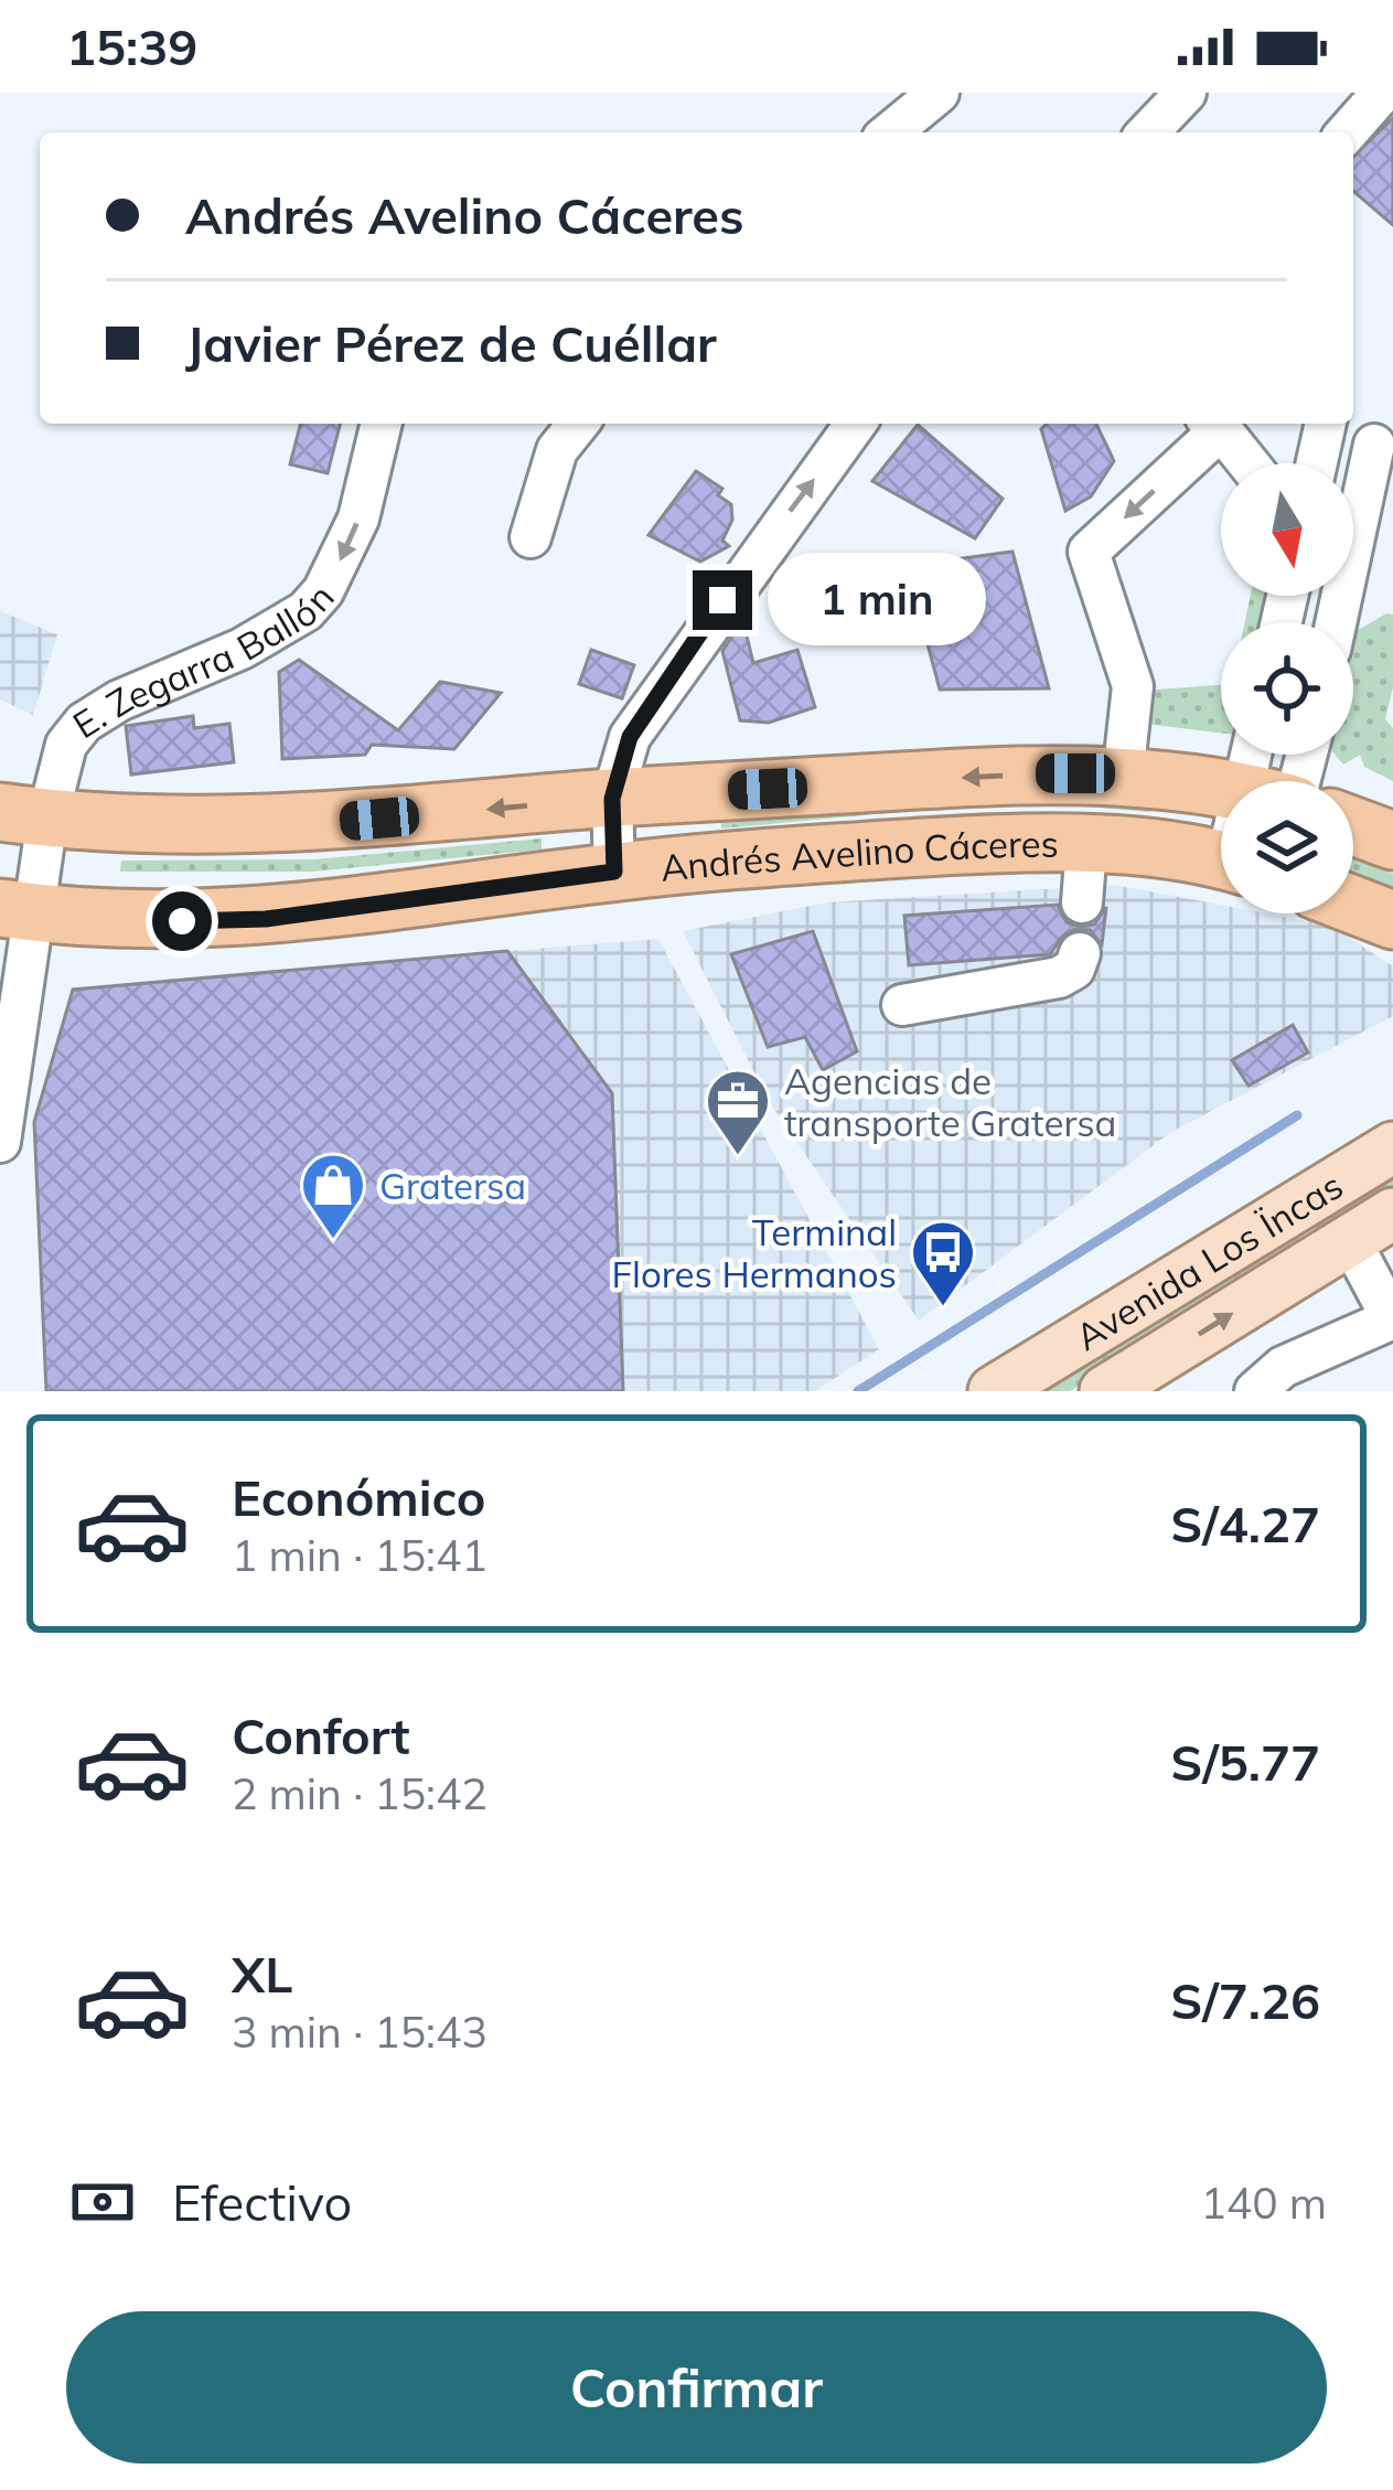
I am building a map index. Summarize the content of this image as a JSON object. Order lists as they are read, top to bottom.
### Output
{
  "streets": {
    "highway": ["Andrés Avelino Cáceres"],
    "main road": ["Avenida Los Ïncas"],
    "street": ["E. Zegarra Ballón"]
  },
  "crossings": [
    ["E. Zegarra Ballón", "Andrés Avelino Cáceres"]
  ],
  "places": {
    "office": ["Agencias de transporte Gratersa"],
    "shop": ["Gratersa"],
    "bus stop": ["Terminal Flores Hermanos"]
  },
  "north": "bottom",
  "page": {
    "status": "15:39",
    "banner": ["Andrés Avelino Cáceres", "Javier Pérez de Cuéllar"],
    "bubble": "1 min",
    "list": [
      {
        "name": "Económico",
        "note": "1 min · 15:41",
        "value": "S/4.27"
      },
      {
        "name": "Confort",
        "note": "2 min · 15:42",
        "value": "S/5.77"
      },
      {
        "name": "XL",
        "note": "3 min · 15:43",
        "value": "S/7.26"
      }
    ],
    "pay": ["Efectivo", "140 m"],
    "buttons": "Confirmar"
  }
}
